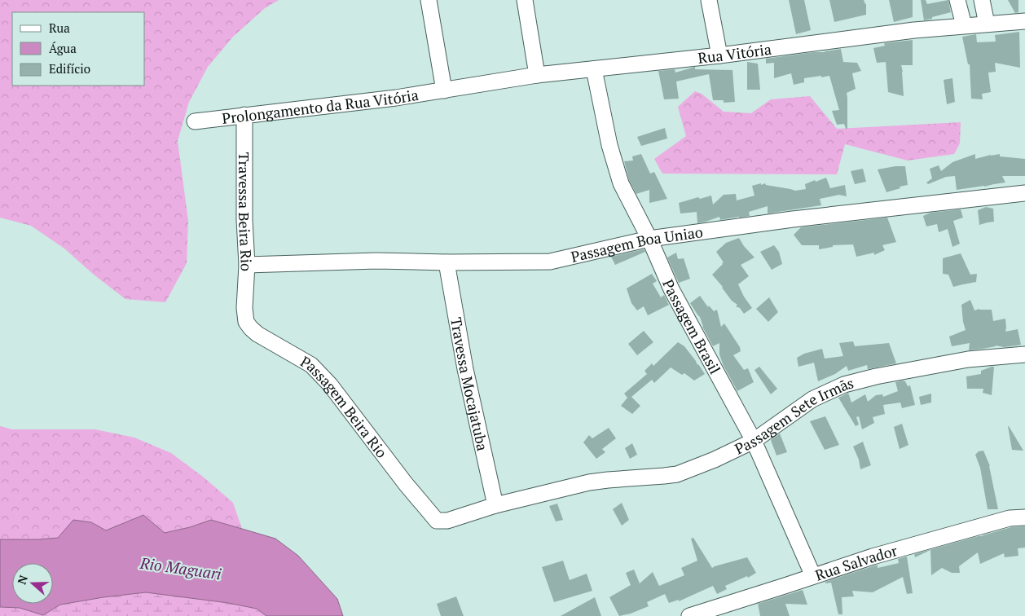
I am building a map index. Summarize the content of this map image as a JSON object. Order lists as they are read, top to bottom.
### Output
{
  "streets": {
    "street": [
      "Rua Vitória",
      "Prolongamento da Rua Vitória",
      "Travessa Beira Rio",
      "Passagem Boa Uniao",
      "Passagem Brasil",
      "Travessa Mocajatuba",
      "Passagem Beira Rio",
      "Passagem Sete Irmãs",
      "Rua Salvador"
    ]
  },
  "crossings": [
    ["Rua Vitória", "Prolongamento da Rua Vitória"],
    ["Rua Vitória", "Passagem Brasil"],
    ["Prolongamento da Rua Vitória", "Travessa Beira Rio"],
    ["Travessa Beira Rio", "Passagem Boa Uniao"],
    ["Travessa Beira Rio", "Passagem Beira Rio"],
    ["Passagem Boa Uniao", "Passagem Brasil"],
    ["Passagem Boa Uniao", "Travessa Mocajatuba"],
    ["Passagem Brasil", "Passagem Sete Irmãs"],
    ["Passagem Brasil", "Rua Salvador"],
    ["Travessa Mocajatuba", "Passagem Sete Irmãs"],
    ["Passagem Beira Rio", "Passagem Sete Irmãs"]
  ],
  "water": ["Rio Maguari"],
  "legend": ["Rua", "Água", "Edifício"],
  "north": "left"
}
